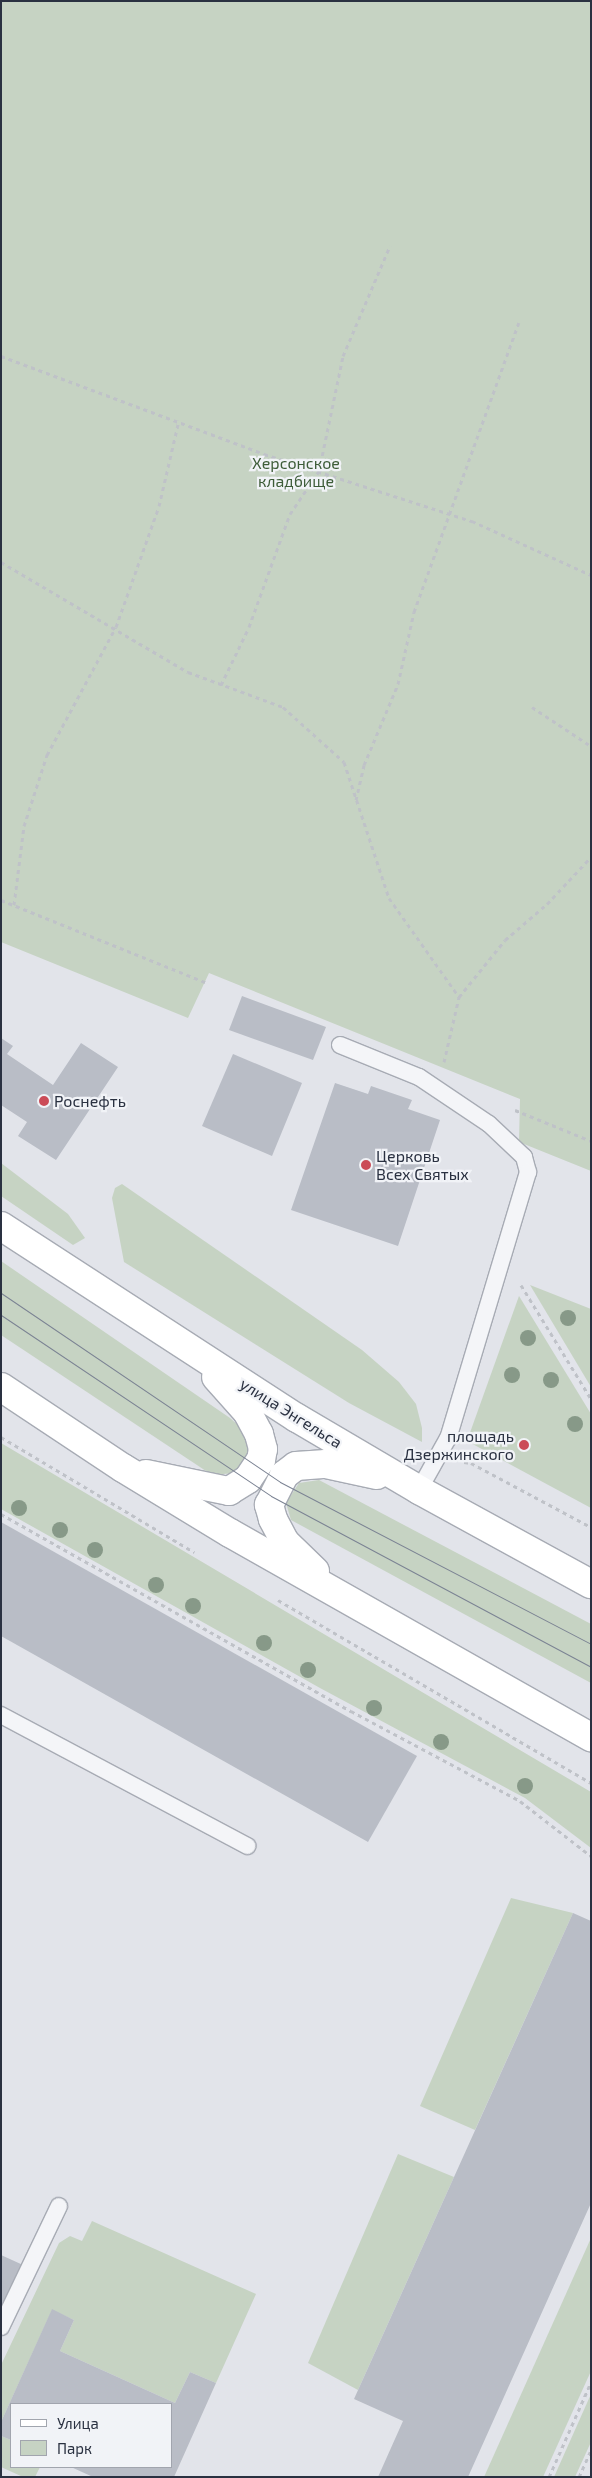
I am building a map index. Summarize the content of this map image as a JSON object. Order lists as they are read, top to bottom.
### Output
{
  "streets": {
    "main road": ["улица Энгельса"]
  },
  "parks": ["Херсонское кладбище"],
  "places": ["Роснефть", "Церковь Всех Святых", "площадь Дзержинского"],
  "legend": ["Улица", "Парк"]
}
